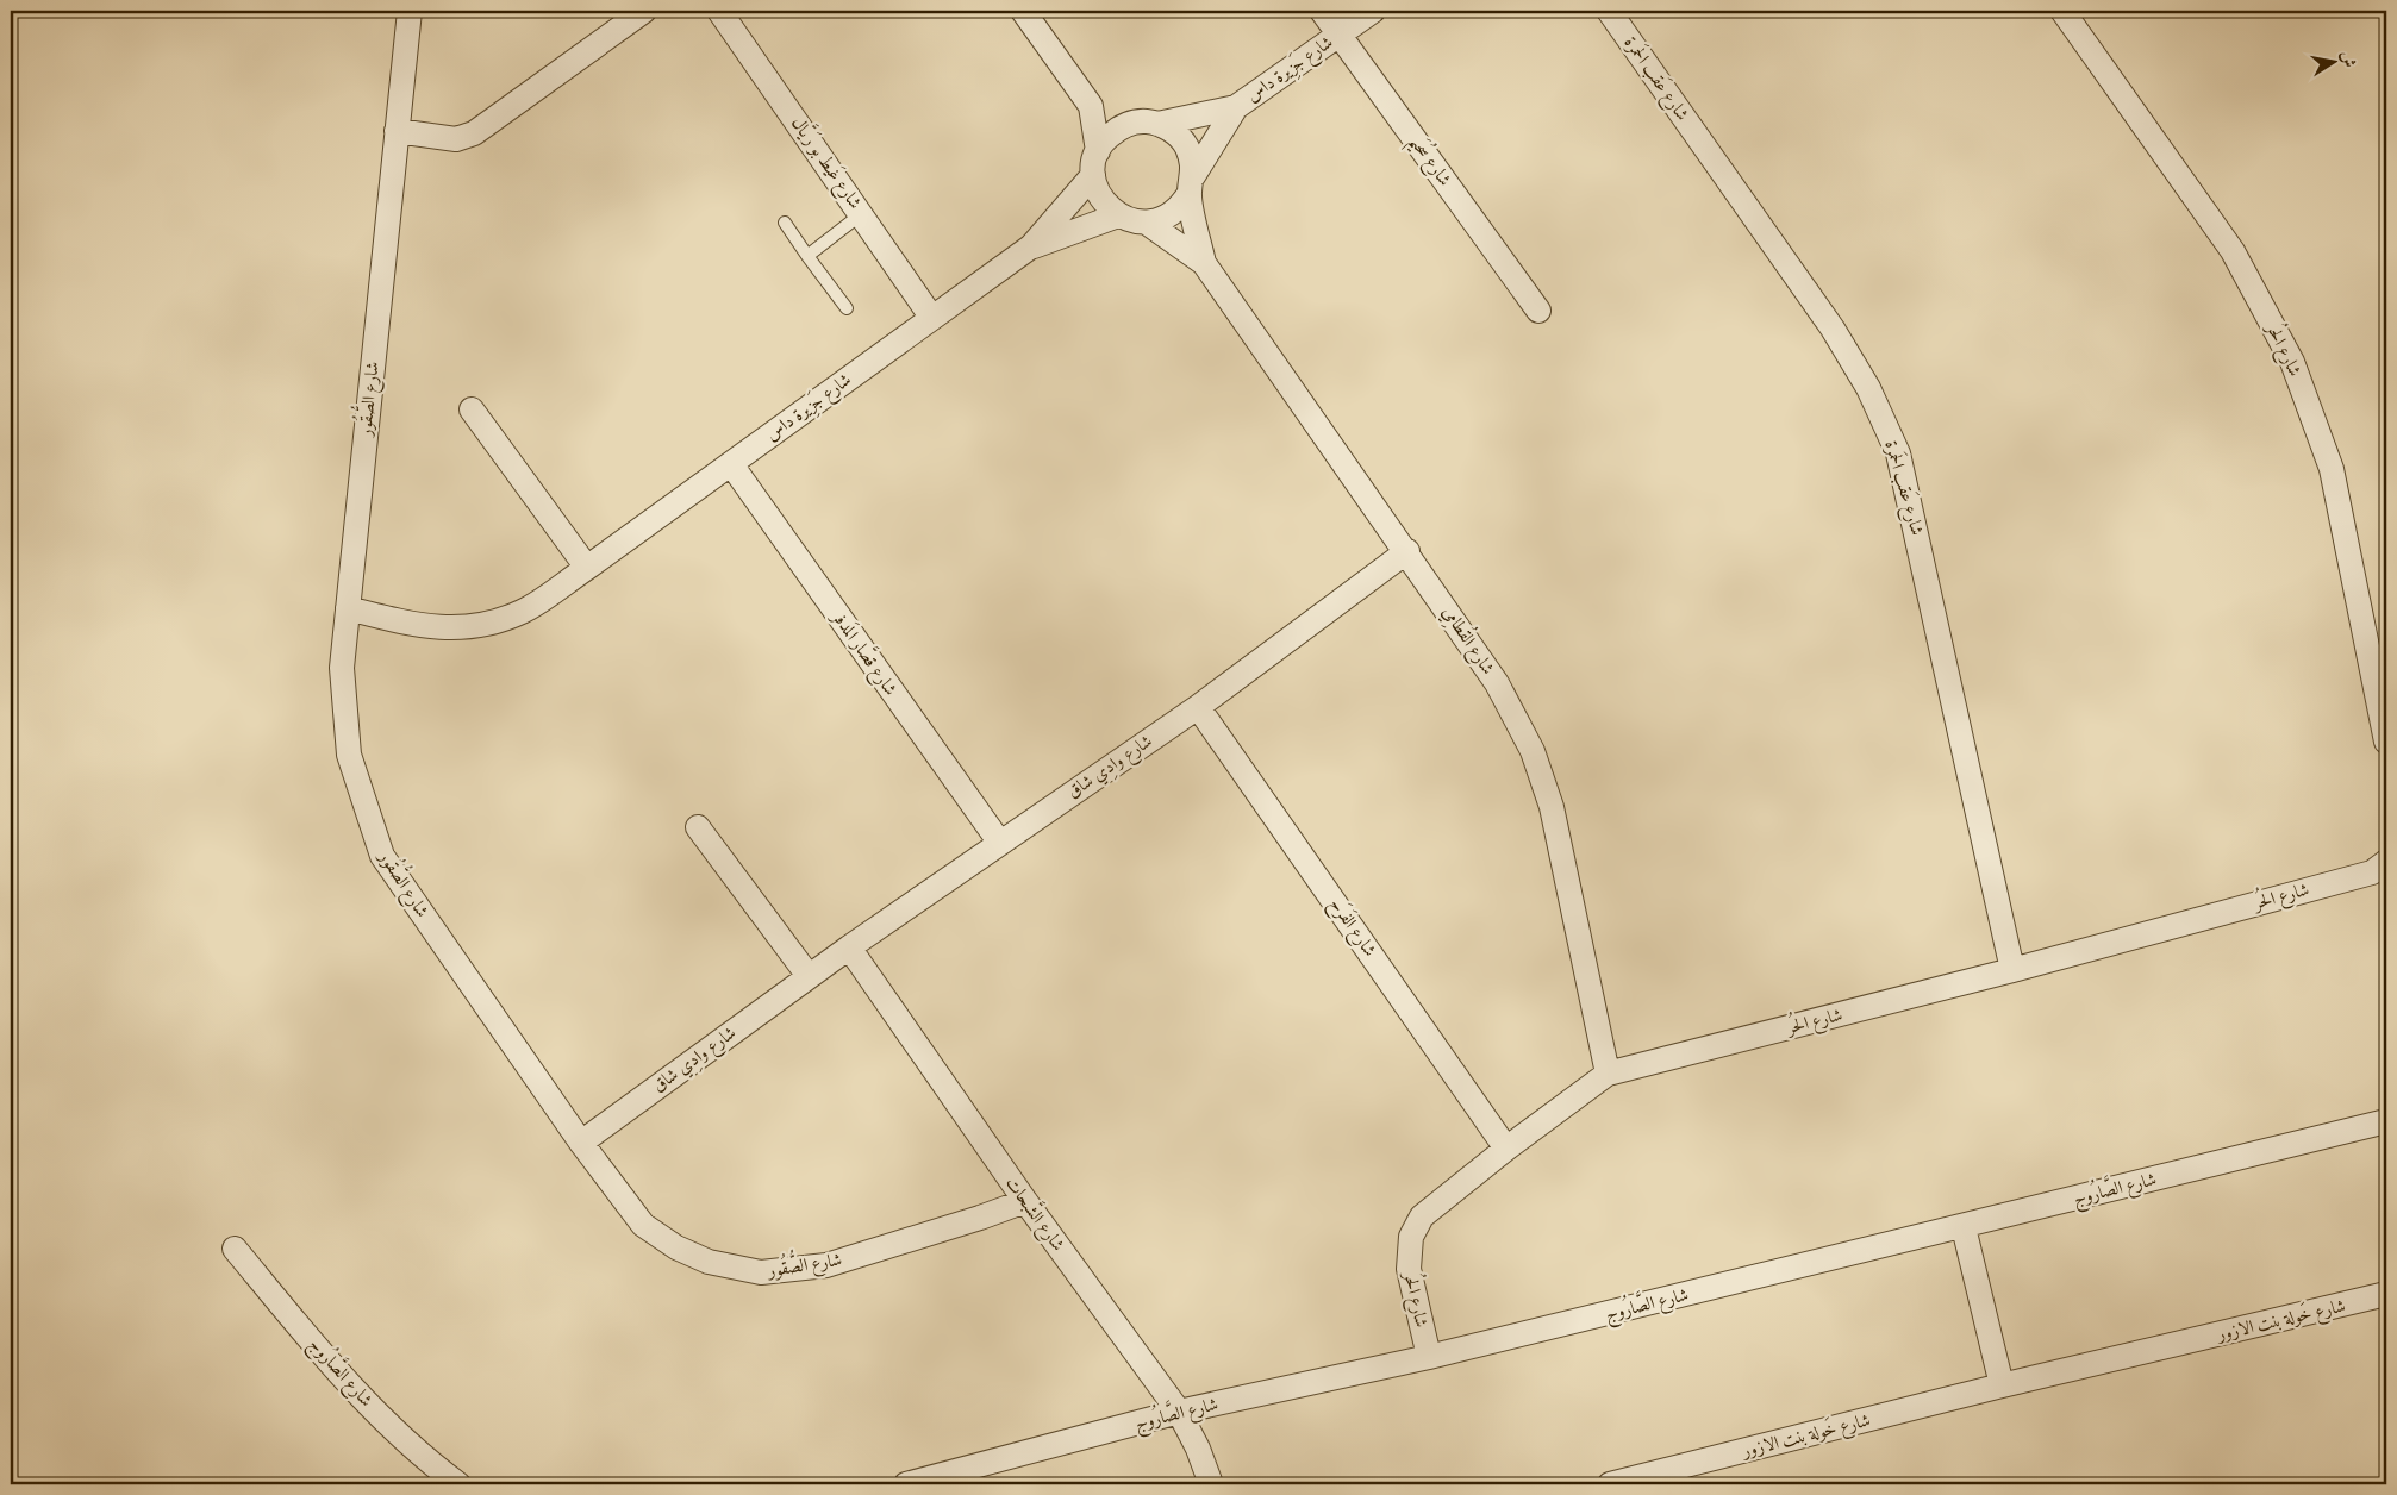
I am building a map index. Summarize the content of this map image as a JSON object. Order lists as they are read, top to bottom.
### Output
{
  "streets": {
    "street": [
      "شارع جَزِيرة داس",
      "شارع عَقب الحَمرة",
      "شارع سُحَيم",
      "شارع غَيط بو رَيَّال",
      "شارع الحُر",
      "شارع الصُّقُور",
      "شارع القُطامِي",
      "شارع قصَّار المَدفر",
      "شارع وادِي شاق",
      "شارع الفَرَح",
      "شارع الصَّارُوج",
      "شارع الشَّبحات",
      "شارع خَولة بنت الازور"
    ]
  },
  "crossings": [
    ["شارع جَزِيرة داس", "شارع سُحَيم"],
    ["شارع جَزِيرة داس", "شارع غَيط بو رَيَّال"],
    ["شارع جَزِيرة داس", "شارع الصُّقُور"],
    ["شارع جَزِيرة داس", "شارع القُطامِي"],
    ["شارع جَزِيرة داس", "شارع قصَّار المَدفر"],
    ["شارع عَقب الحَمرة", "شارع الحُر"],
    ["شارع الحُر", "شارع القُطامِي"],
    ["شارع الحُر", "شارع الفَرَح"],
    ["شارع الحُر", "شارع الصَّارُوج"],
    ["شارع الصُّقُور", "شارع وادِي شاق"],
    ["شارع الصُّقُور", "شارع الشَّبحات"],
    ["شارع القُطامِي", "شارع وادِي شاق"],
    ["شارع قصَّار المَدفر", "شارع وادِي شاق"],
    ["شارع وادِي شاق", "شارع الفَرَح"],
    ["شارع وادِي شاق", "شارع الشَّبحات"],
    ["شارع الصَّارُوج", "شارع الشَّبحات"]
  ],
  "north": "right"
}
